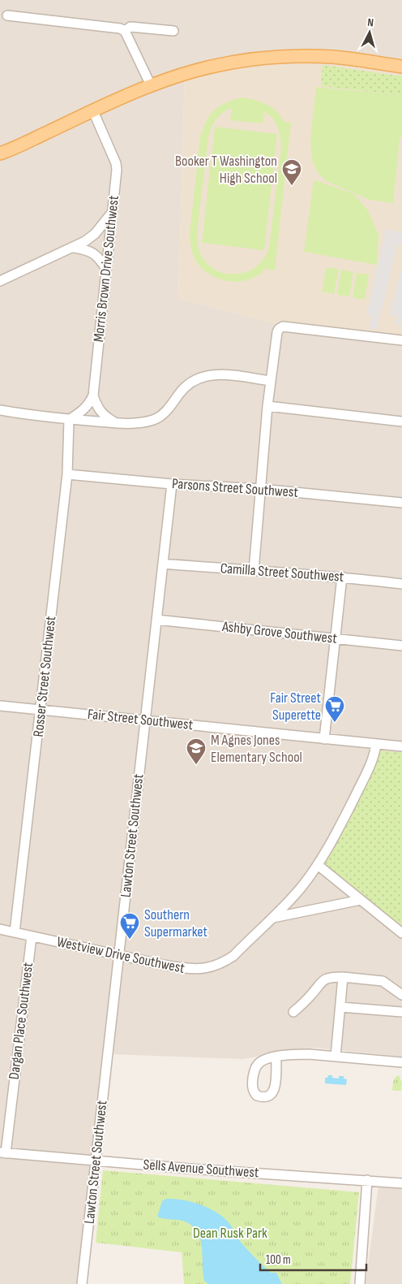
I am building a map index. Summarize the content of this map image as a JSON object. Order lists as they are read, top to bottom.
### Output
{
  "streets": {
    "street": [
      "Morris Brown Drive Southwest",
      "Parsons Street Southwest",
      "Camilla Street Southwest",
      "Ashby Grove Southwest",
      "Rosser Street Southwest",
      "Fair Street Southwest",
      "Lawton Street Southwest",
      "Westview Drive Southwest",
      "Dargan Place Southwest",
      "Sells Avenue Southwest"
    ]
  },
  "crossings": [
    ["Morris Brown Drive Southwest", "Rosser Street Southwest"],
    ["Parsons Street Southwest", "Rosser Street Southwest"],
    ["Parsons Street Southwest", "Lawton Street Southwest"],
    ["Camilla Street Southwest", "Lawton Street Southwest"],
    ["Ashby Grove Southwest", "Lawton Street Southwest"],
    ["Rosser Street Southwest", "Fair Street Southwest"],
    ["Rosser Street Southwest", "Westview Drive Southwest"],
    ["Fair Street Southwest", "Lawton Street Southwest"],
    ["Fair Street Southwest", "Westview Drive Southwest"],
    ["Lawton Street Southwest", "Westview Drive Southwest"],
    ["Lawton Street Southwest", "Sells Avenue Southwest"],
    ["Westview Drive Southwest", "Dargan Place Southwest"],
    ["Dargan Place Southwest", "Sells Avenue Southwest"]
  ],
  "parks": ["Dean Rusk Park"],
  "places": {
    "school or university": ["Booker T Washington High School", "M Agnes Jones Elementary School"],
    "supermarket": ["Fair Street Superette", "Southern Supermarket"]
  },
  "scale_bar": "100 m",
  "north": "top"
}
